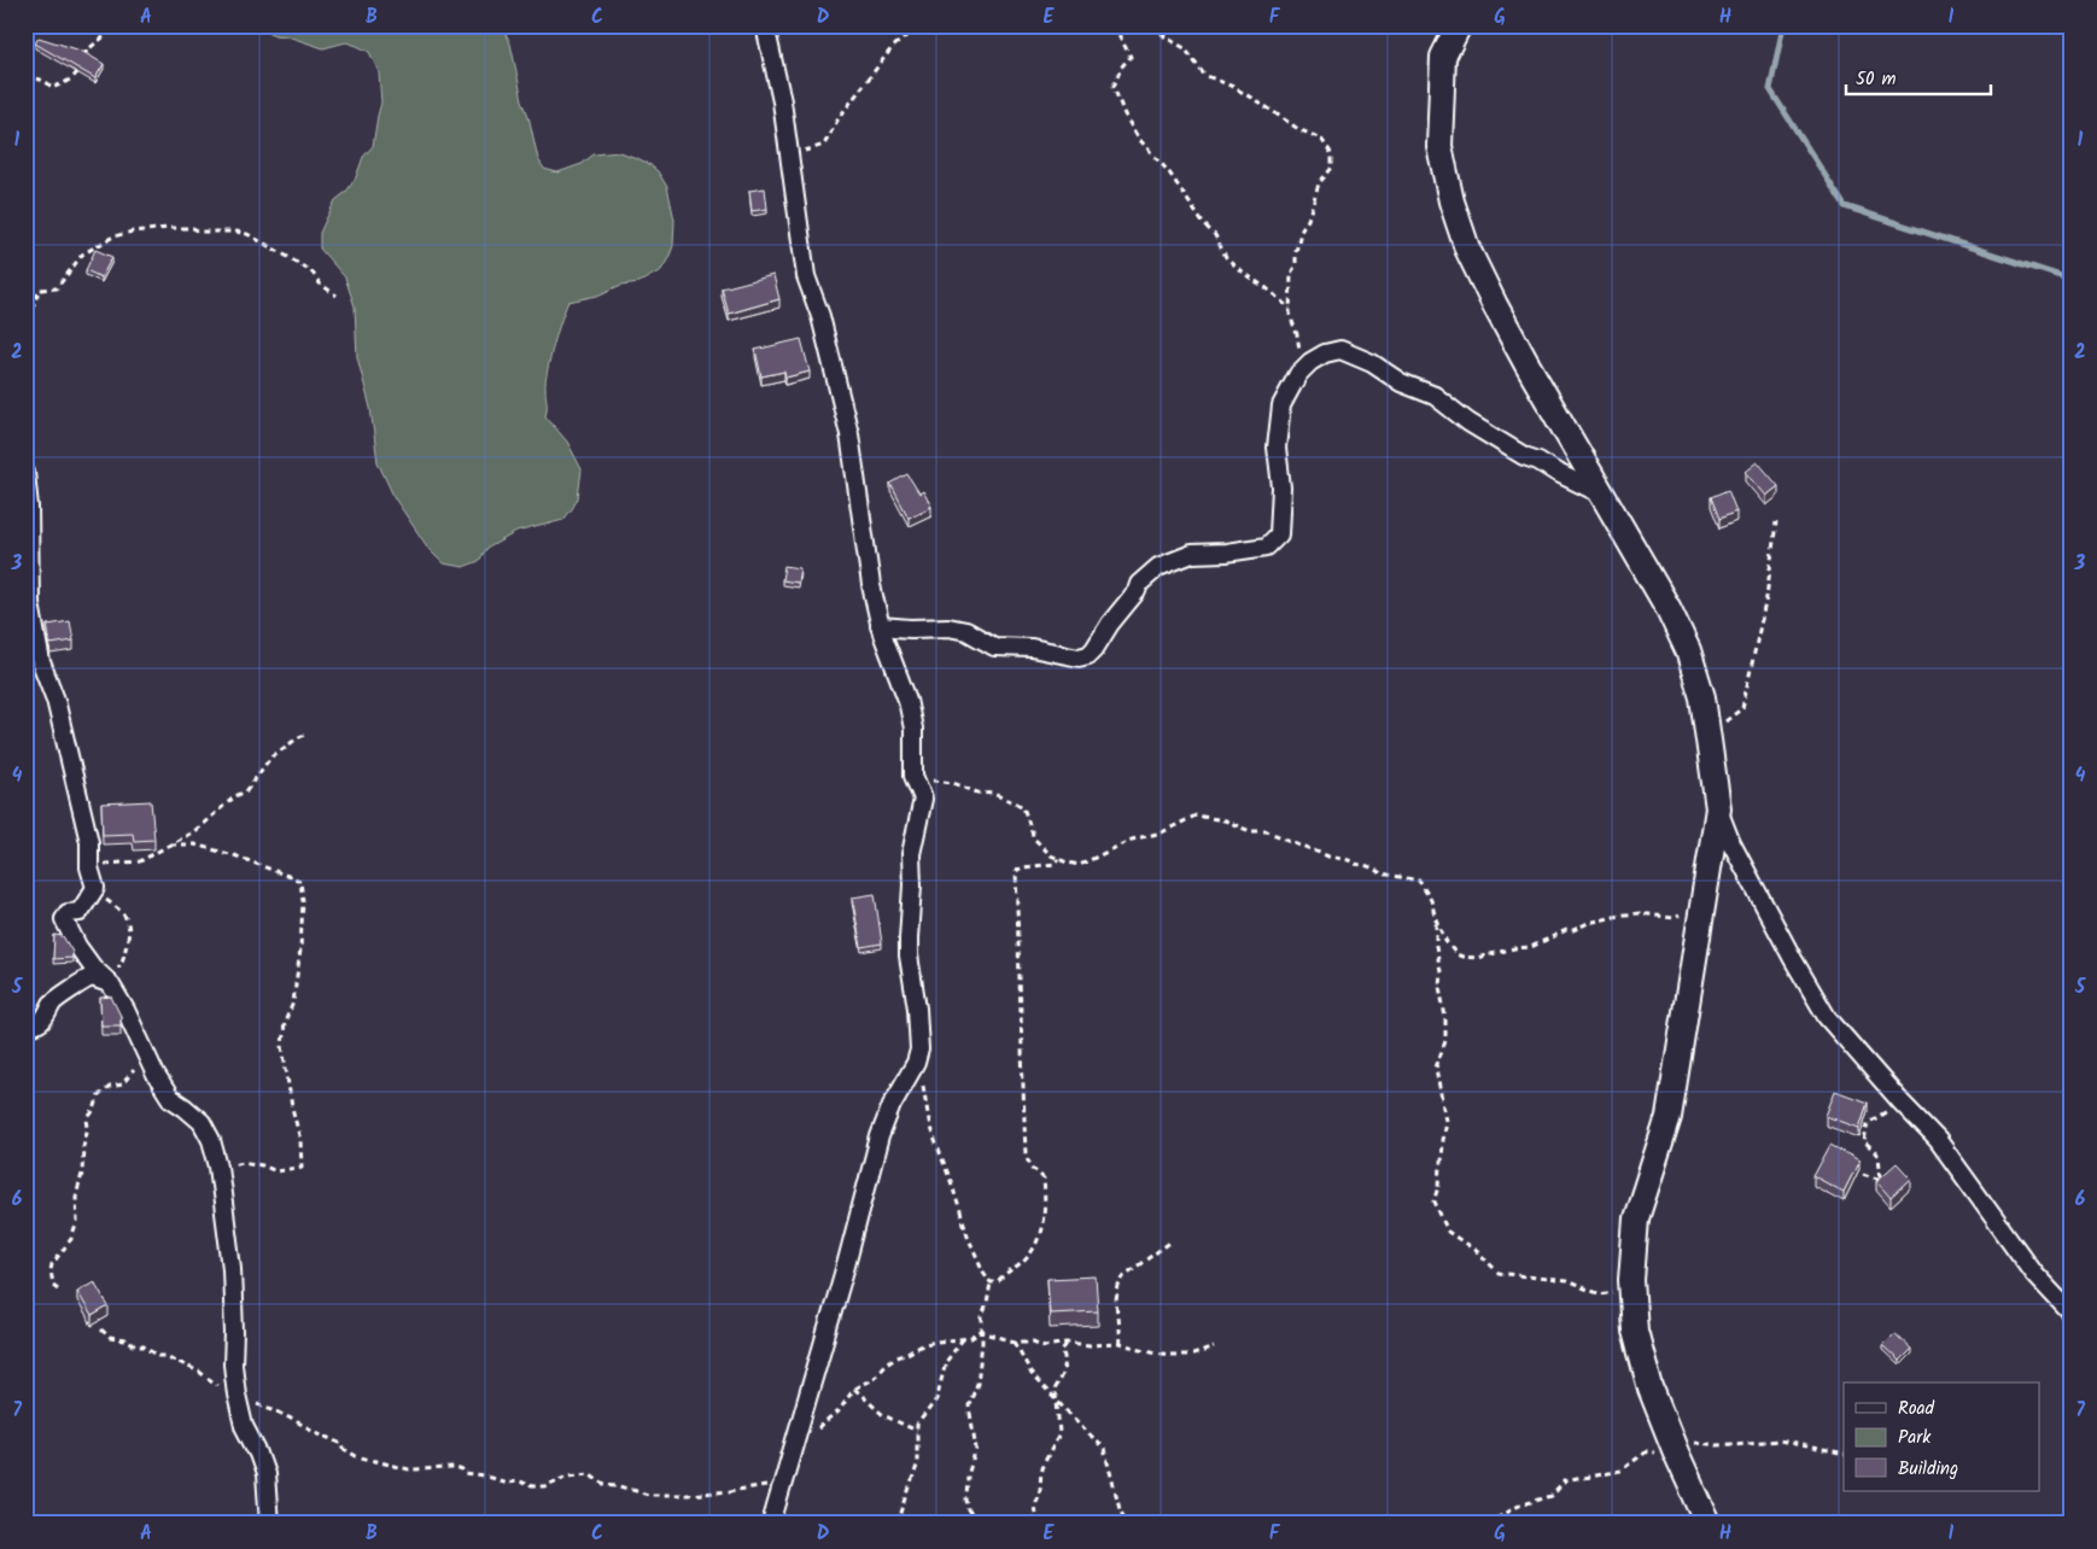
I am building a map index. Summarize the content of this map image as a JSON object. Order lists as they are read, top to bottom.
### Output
{
  "legend": ["Road", "Park", "Building"],
  "scale_bar": "50 m",
  "grid": {
    "columns": [
      "A",
      "B",
      "C",
      "D",
      "E",
      "F",
      "G",
      "H",
      "I"
    ],
    "rows": [
      "1",
      "2",
      "3",
      "4",
      "5",
      "6",
      "7"
    ]
  }
}
